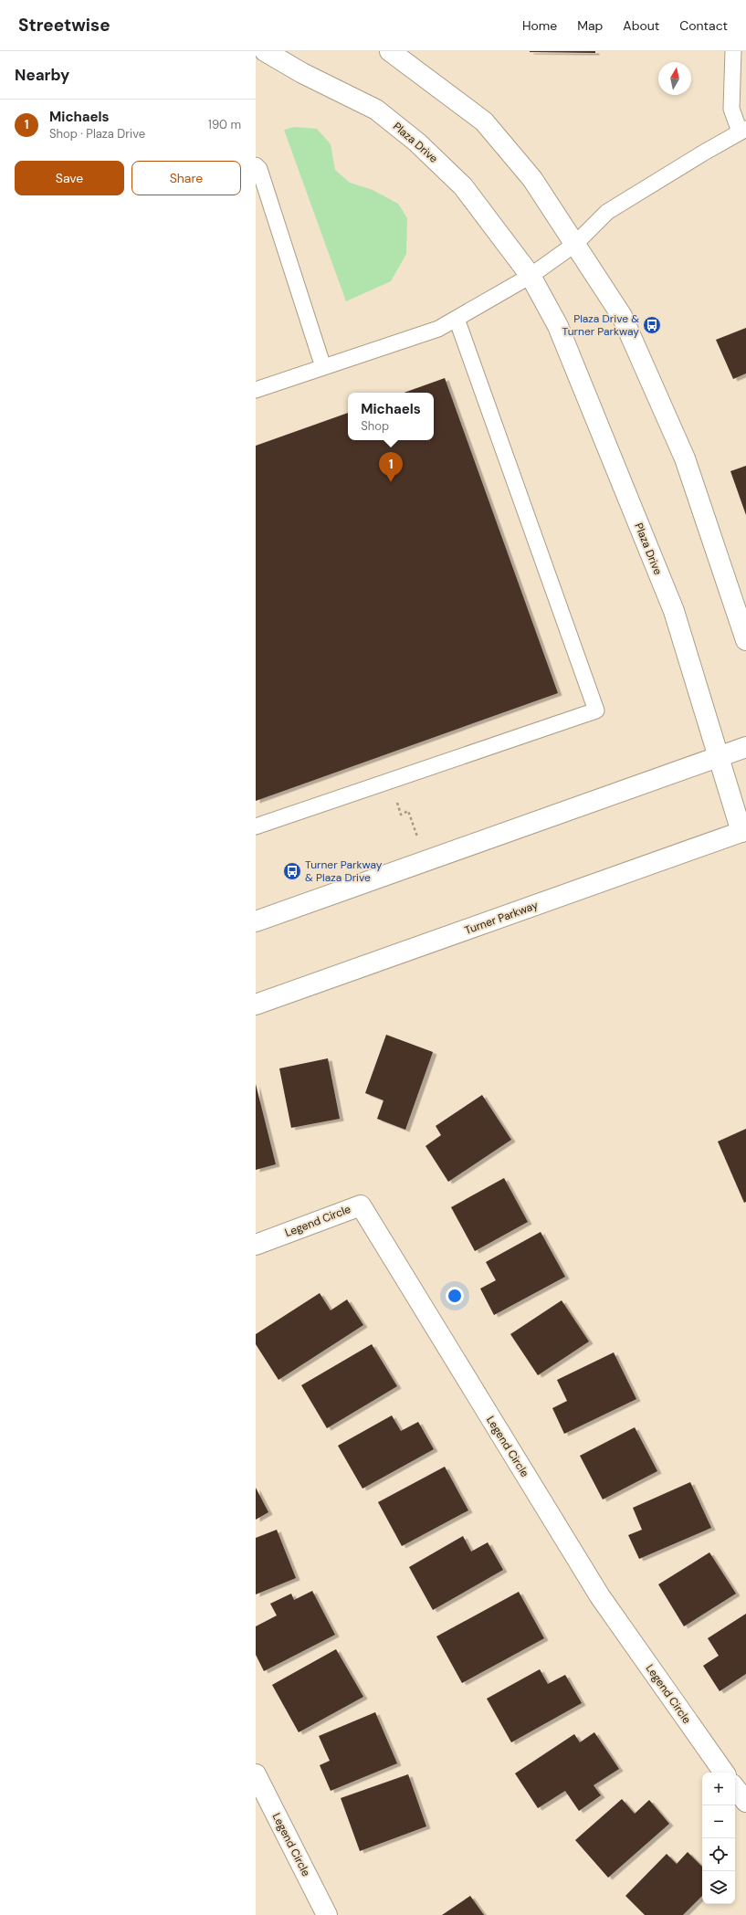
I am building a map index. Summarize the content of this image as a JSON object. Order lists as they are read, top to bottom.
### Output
{
  "streets": {
    "street": ["Plaza Drive", "Turner Parkway", "Legend Circle"]
  },
  "crossings": [
    ["Plaza Drive", "Turner Parkway"]
  ],
  "places": {
    "bus stop": ["Plaza Drive & Turner Parkway", "Turner Parkway & Plaza Drive"]
  },
  "north": "top",
  "page": {
    "header": "Streetwise",
    "nav": [
      "Home",
      "Map",
      "About",
      "Contact"
    ],
    "heading": "Nearby",
    "list": [
      {
        "mark": "1",
        "name": "Michaels",
        "note": "Shop · Plaza Drive",
        "value": "190 m"
      }
    ],
    "buttons": ["Save", "Share"],
    "popup": ["Michaels", "Shop"],
    "pins": "1",
    "map_buttons": ["+", "−"]
  }
}
